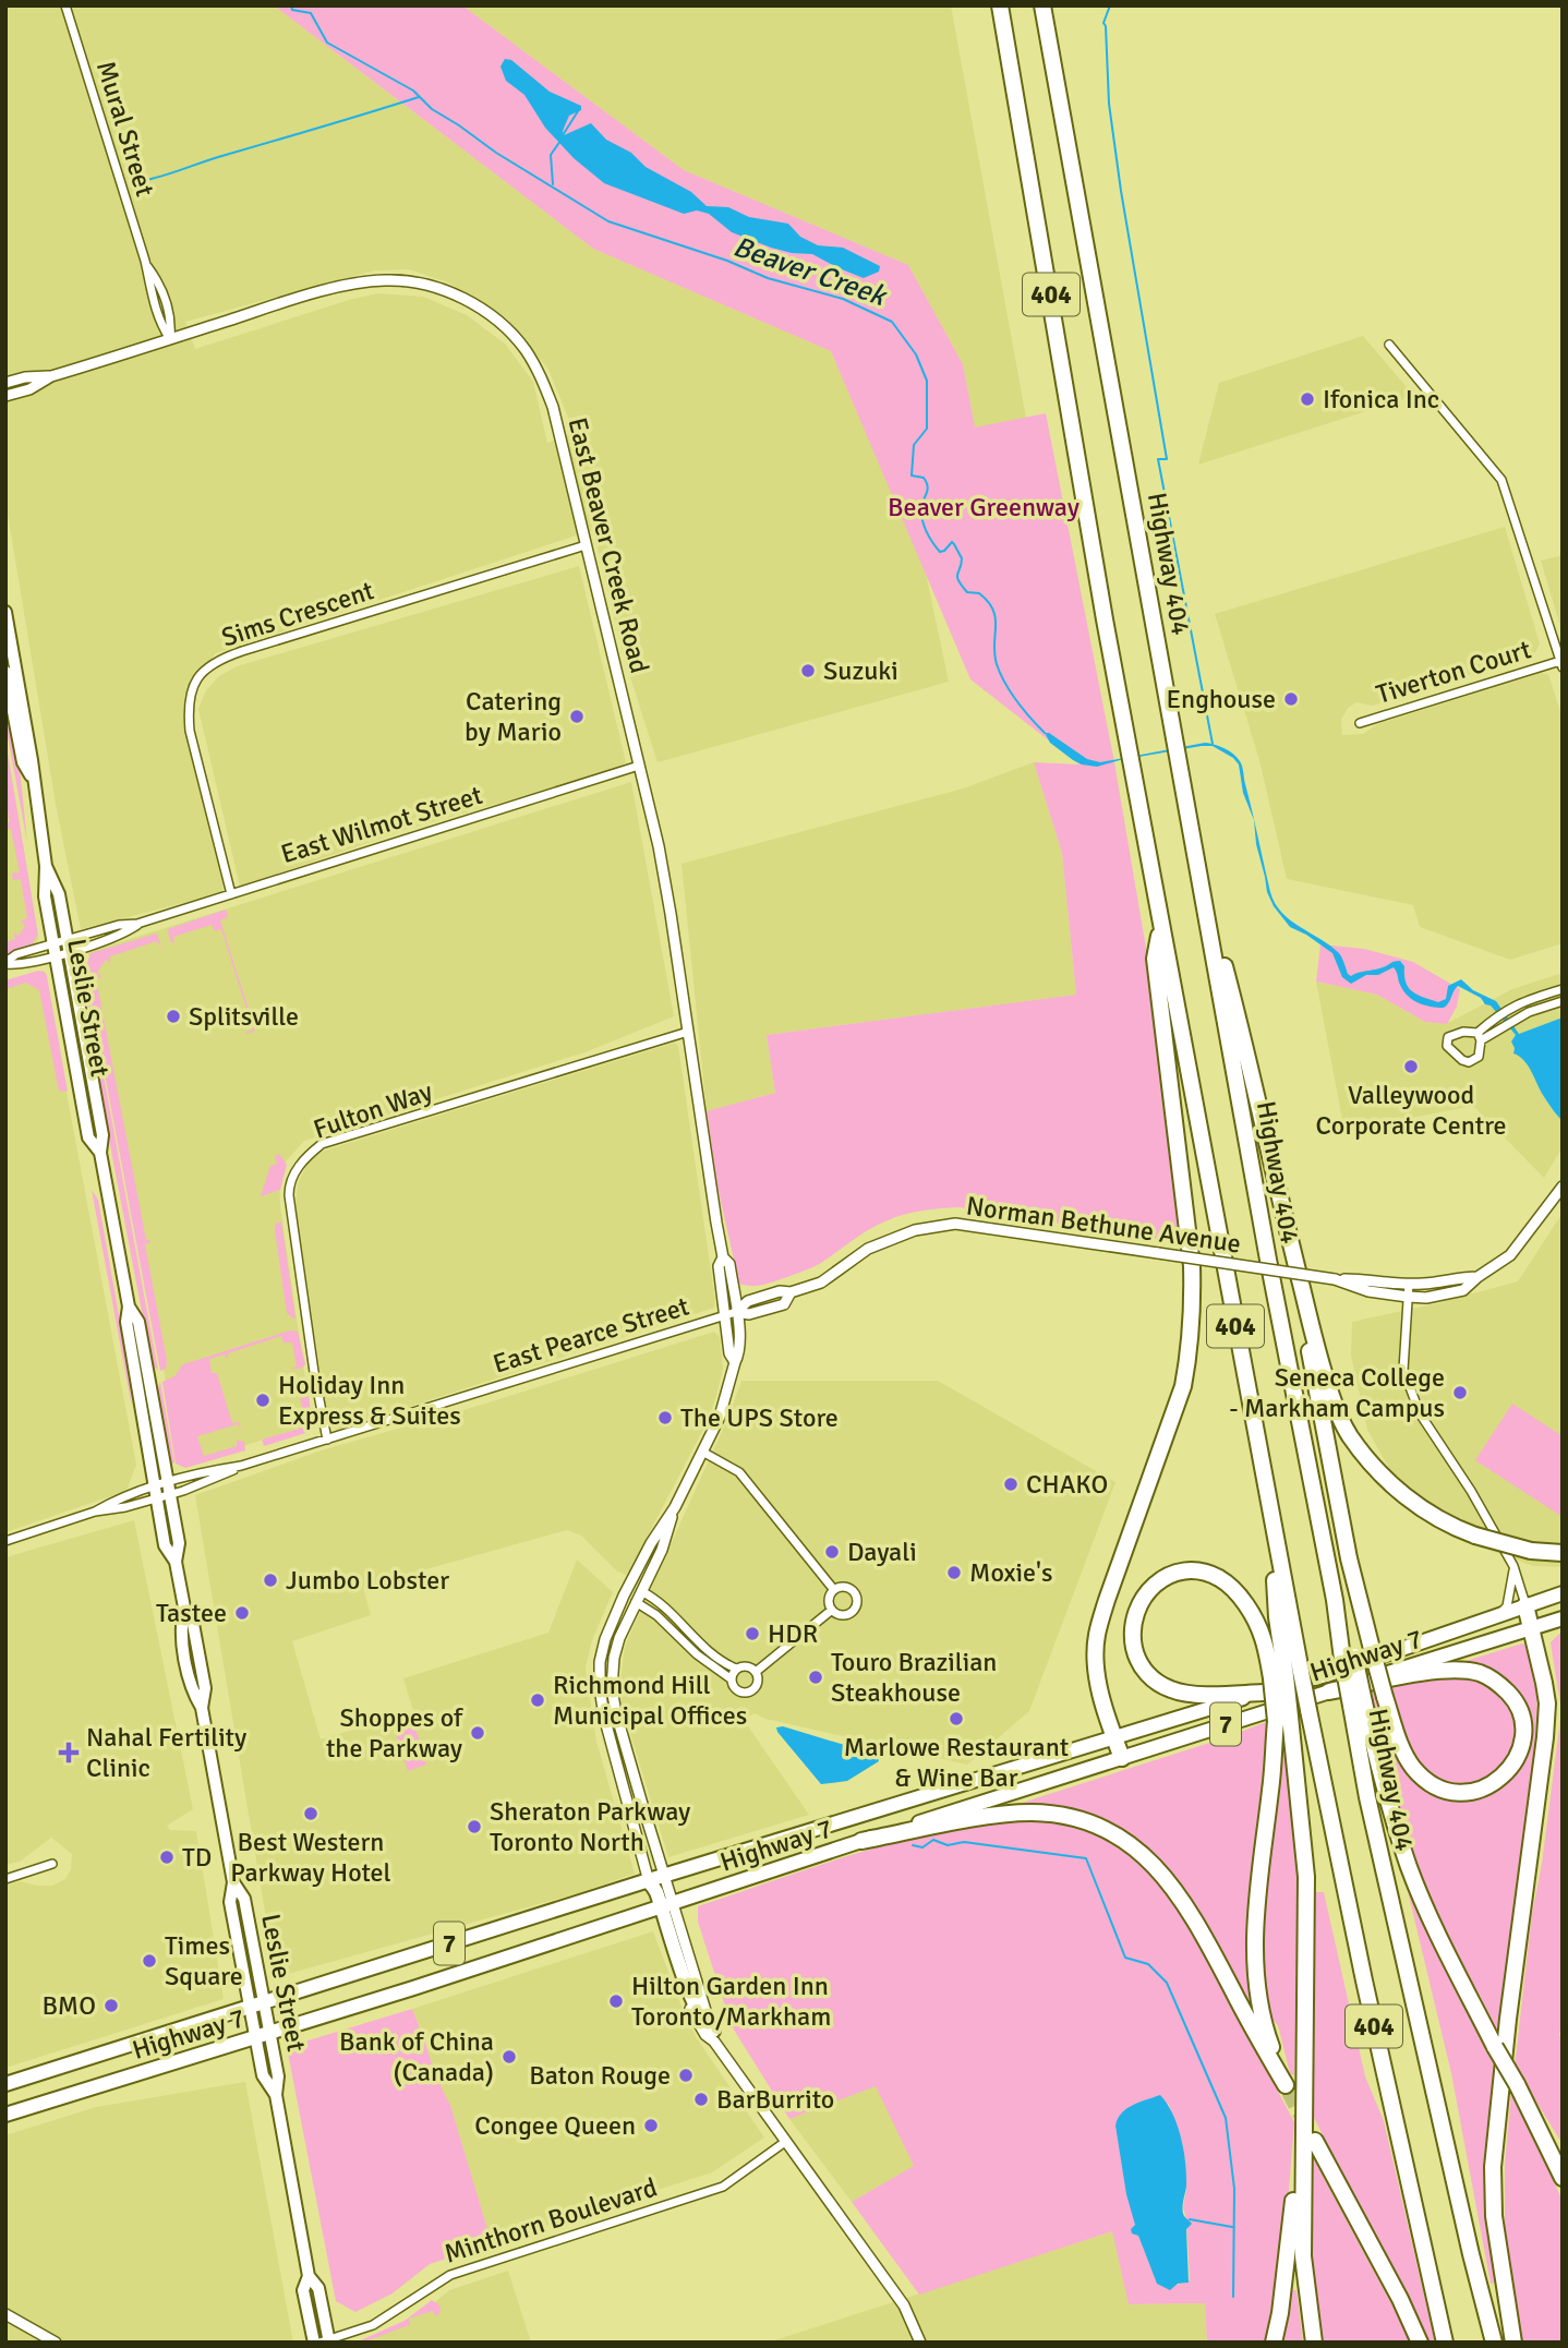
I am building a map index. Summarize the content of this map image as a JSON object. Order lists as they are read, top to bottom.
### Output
{
  "streets": {
    "highway": ["404", "Highway 404"],
    "main road": ["Leslie Street", "Highway 7", "7"],
    "street": [
      "Mural Street",
      "East Beaver Creek Road",
      "Sims Crescent",
      "Tiverton Court",
      "East Wilmot Street",
      "Fulton Way",
      "Norman Bethune Avenue",
      "East Pearce Street",
      "Minthorn Boulevard"
    ]
  },
  "crossings": [
    ["Mural Street", "East Beaver Creek Road"],
    ["404", "Highway 7"],
    ["East Beaver Creek Road", "Sims Crescent"],
    ["East Beaver Creek Road", "East Wilmot Street"],
    ["East Beaver Creek Road", "Fulton Way"],
    ["East Beaver Creek Road", "Norman Bethune Avenue"],
    ["East Beaver Creek Road", "East Pearce Street"],
    ["East Beaver Creek Road", "Highway 7"],
    ["Sims Crescent", "East Wilmot Street"],
    ["East Wilmot Street", "Leslie Street"],
    ["Leslie Street", "East Pearce Street"],
    ["Leslie Street", "Highway 7"],
    ["Leslie Street", "Minthorn Boulevard"],
    ["Fulton Way", "East Pearce Street"],
    ["Norman Bethune Avenue", "East Pearce Street"]
  ],
  "water": ["Beaver Creek"],
  "parks": ["Beaver Greenway"],
  "places": {
    "other": [
      "Ifonica Inc",
      "Suzuki",
      "Enghouse",
      "Catering by Mario",
      "Splitsville",
      "Valleywood Corporate Centre",
      "Seneca College - Markham Campus",
      "Holiday Inn Express & Suites",
      "The UPS Store",
      "CHAKO",
      "Dayali",
      "Moxie's",
      "Jumbo Lobster",
      "Tastee",
      "HDR",
      "Touro Brazilian Steakhouse",
      "Richmond Hill Municipal Offices",
      "Marlowe Restaurant & Wine Bar",
      "Shoppes of the Parkway",
      "Best Western Parkway Hotel",
      "Sheraton Parkway Toronto North",
      "TD",
      "Times Square",
      "Hilton Garden Inn Toronto/Markham",
      "BMO",
      "Bank of China (Canada)",
      "Baton Rouge",
      "BarBurrito",
      "Congee Queen"
    ],
    "health": ["Nahal Fertility Clinic"]
  }
}
